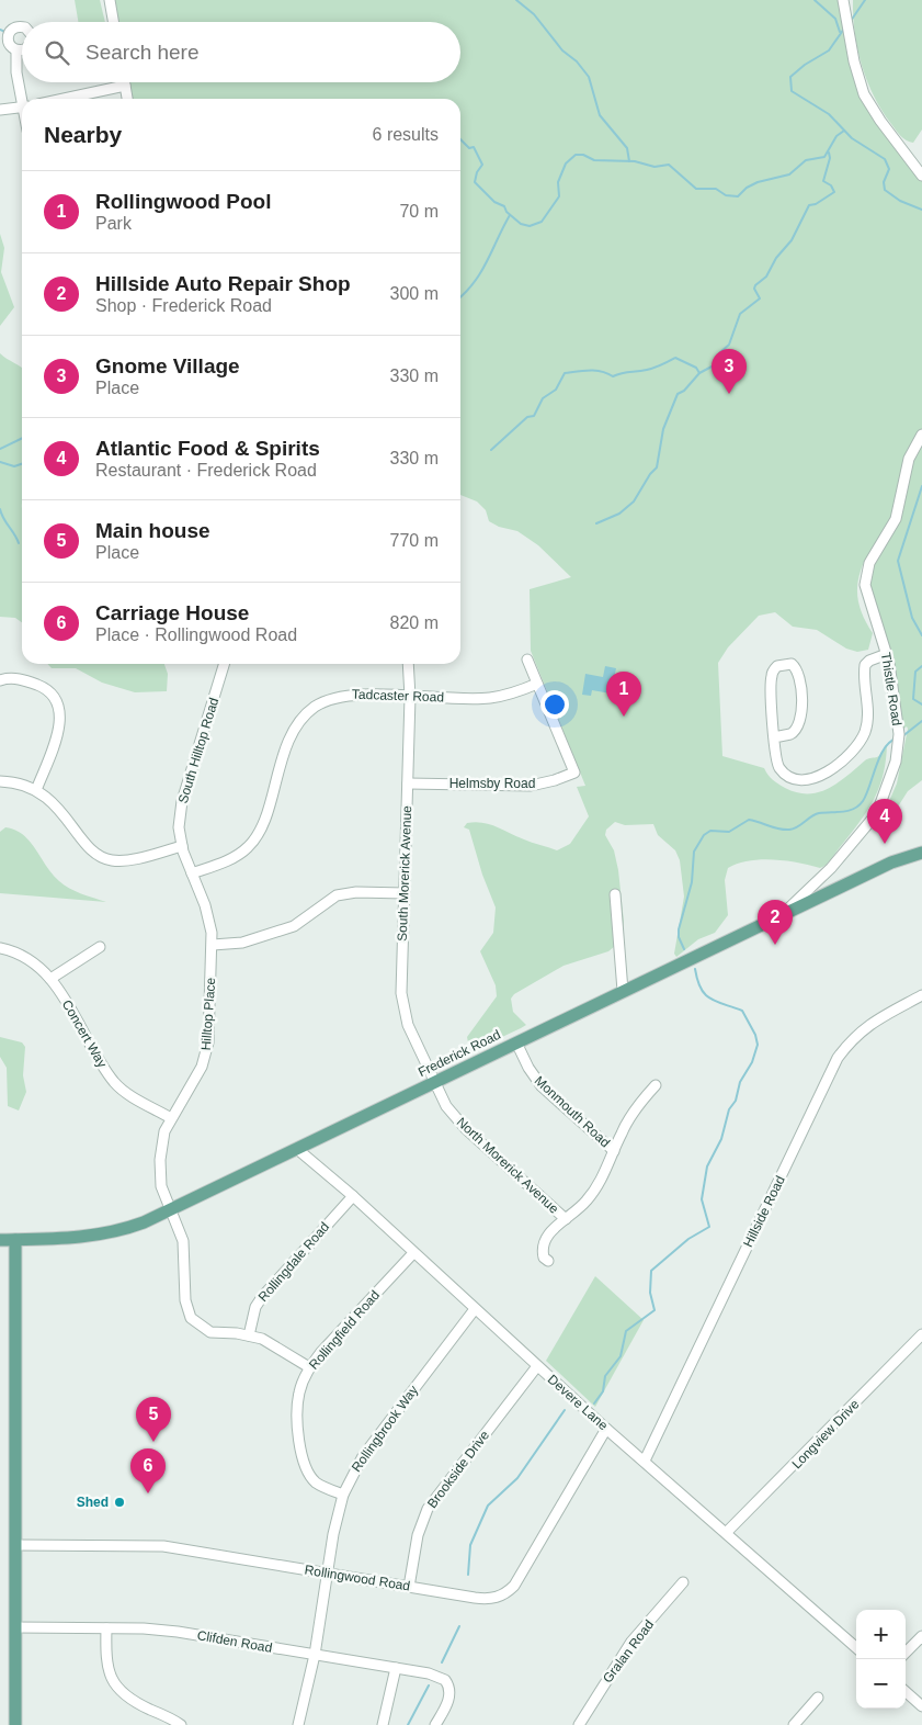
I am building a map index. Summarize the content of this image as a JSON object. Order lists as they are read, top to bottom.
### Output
{
  "streets": {
    "main road": ["Frederick Road"],
    "street": [
      "Thistle Road",
      "Tadcaster Road",
      "South Hilltop Road",
      "Helmsby Road",
      "South Morerick Avenue",
      "Hilltop Place",
      "Concert Way",
      "Monmouth Road",
      "North Morerick Avenue",
      "Hillside Road",
      "Rollingdale Road",
      "Rollingfield Road",
      "Devere Lane",
      "Rollingbrook Way",
      "Longview Drive",
      "Brookside Drive",
      "Rollingwood Road",
      "Clifden Road",
      "Gralan Road"
    ]
  },
  "crossings": [
    ["Thistle Road", "Frederick Road"],
    ["Tadcaster Road", "South Hilltop Road"],
    ["Tadcaster Road", "Helmsby Road"],
    ["Tadcaster Road", "South Morerick Avenue"],
    ["Tadcaster Road", "Hilltop Place"],
    ["South Hilltop Road", "Hilltop Place"],
    ["Helmsby Road", "South Morerick Avenue"],
    ["South Morerick Avenue", "Frederick Road"],
    ["South Morerick Avenue", "North Morerick Avenue"],
    ["Hilltop Place", "Concert Way"],
    ["Hilltop Place", "Frederick Road"],
    ["Hilltop Place", "Rollingdale Road"],
    ["Hilltop Place", "Rollingfield Road"],
    ["Frederick Road", "Monmouth Road"],
    ["Frederick Road", "North Morerick Avenue"],
    ["Frederick Road", "Devere Lane"],
    ["Hillside Road", "Devere Lane"],
    ["Rollingdale Road", "Devere Lane"],
    ["Rollingfield Road", "Devere Lane"],
    ["Rollingfield Road", "Rollingbrook Way"],
    ["Devere Lane", "Rollingbrook Way"],
    ["Devere Lane", "Longview Drive"],
    ["Devere Lane", "Brookside Drive"],
    ["Devere Lane", "Rollingwood Road"],
    ["Rollingbrook Way", "Rollingwood Road"],
    ["Rollingbrook Way", "Clifden Road"],
    ["Brookside Drive", "Rollingwood Road"]
  ],
  "places": ["Shed"],
  "page": {
    "search": "Search here",
    "heading": ["Nearby", "6 results"],
    "list": [
      {
        "mark": "1",
        "name": "Rollingwood Pool",
        "note": "Park",
        "value": "70 m"
      },
      {
        "mark": "2",
        "name": "Hillside Auto Repair Shop",
        "note": "Shop · Frederick Road",
        "value": "300 m"
      },
      {
        "mark": "3",
        "name": "Gnome Village",
        "note": "Place",
        "value": "330 m"
      },
      {
        "mark": "4",
        "name": "Atlantic Food & Spirits",
        "note": "Restaurant · Frederick Road",
        "value": "330 m"
      },
      {
        "mark": "5",
        "name": "Main house",
        "note": "Place",
        "value": "770 m"
      },
      {
        "mark": "6",
        "name": "Carriage House",
        "note": "Place · Rollingwood Road",
        "value": "820 m"
      }
    ],
    "pins": [
      "3",
      "1",
      "4",
      "2",
      "5",
      "6"
    ],
    "map_buttons": ["+", "−"]
  }
}
